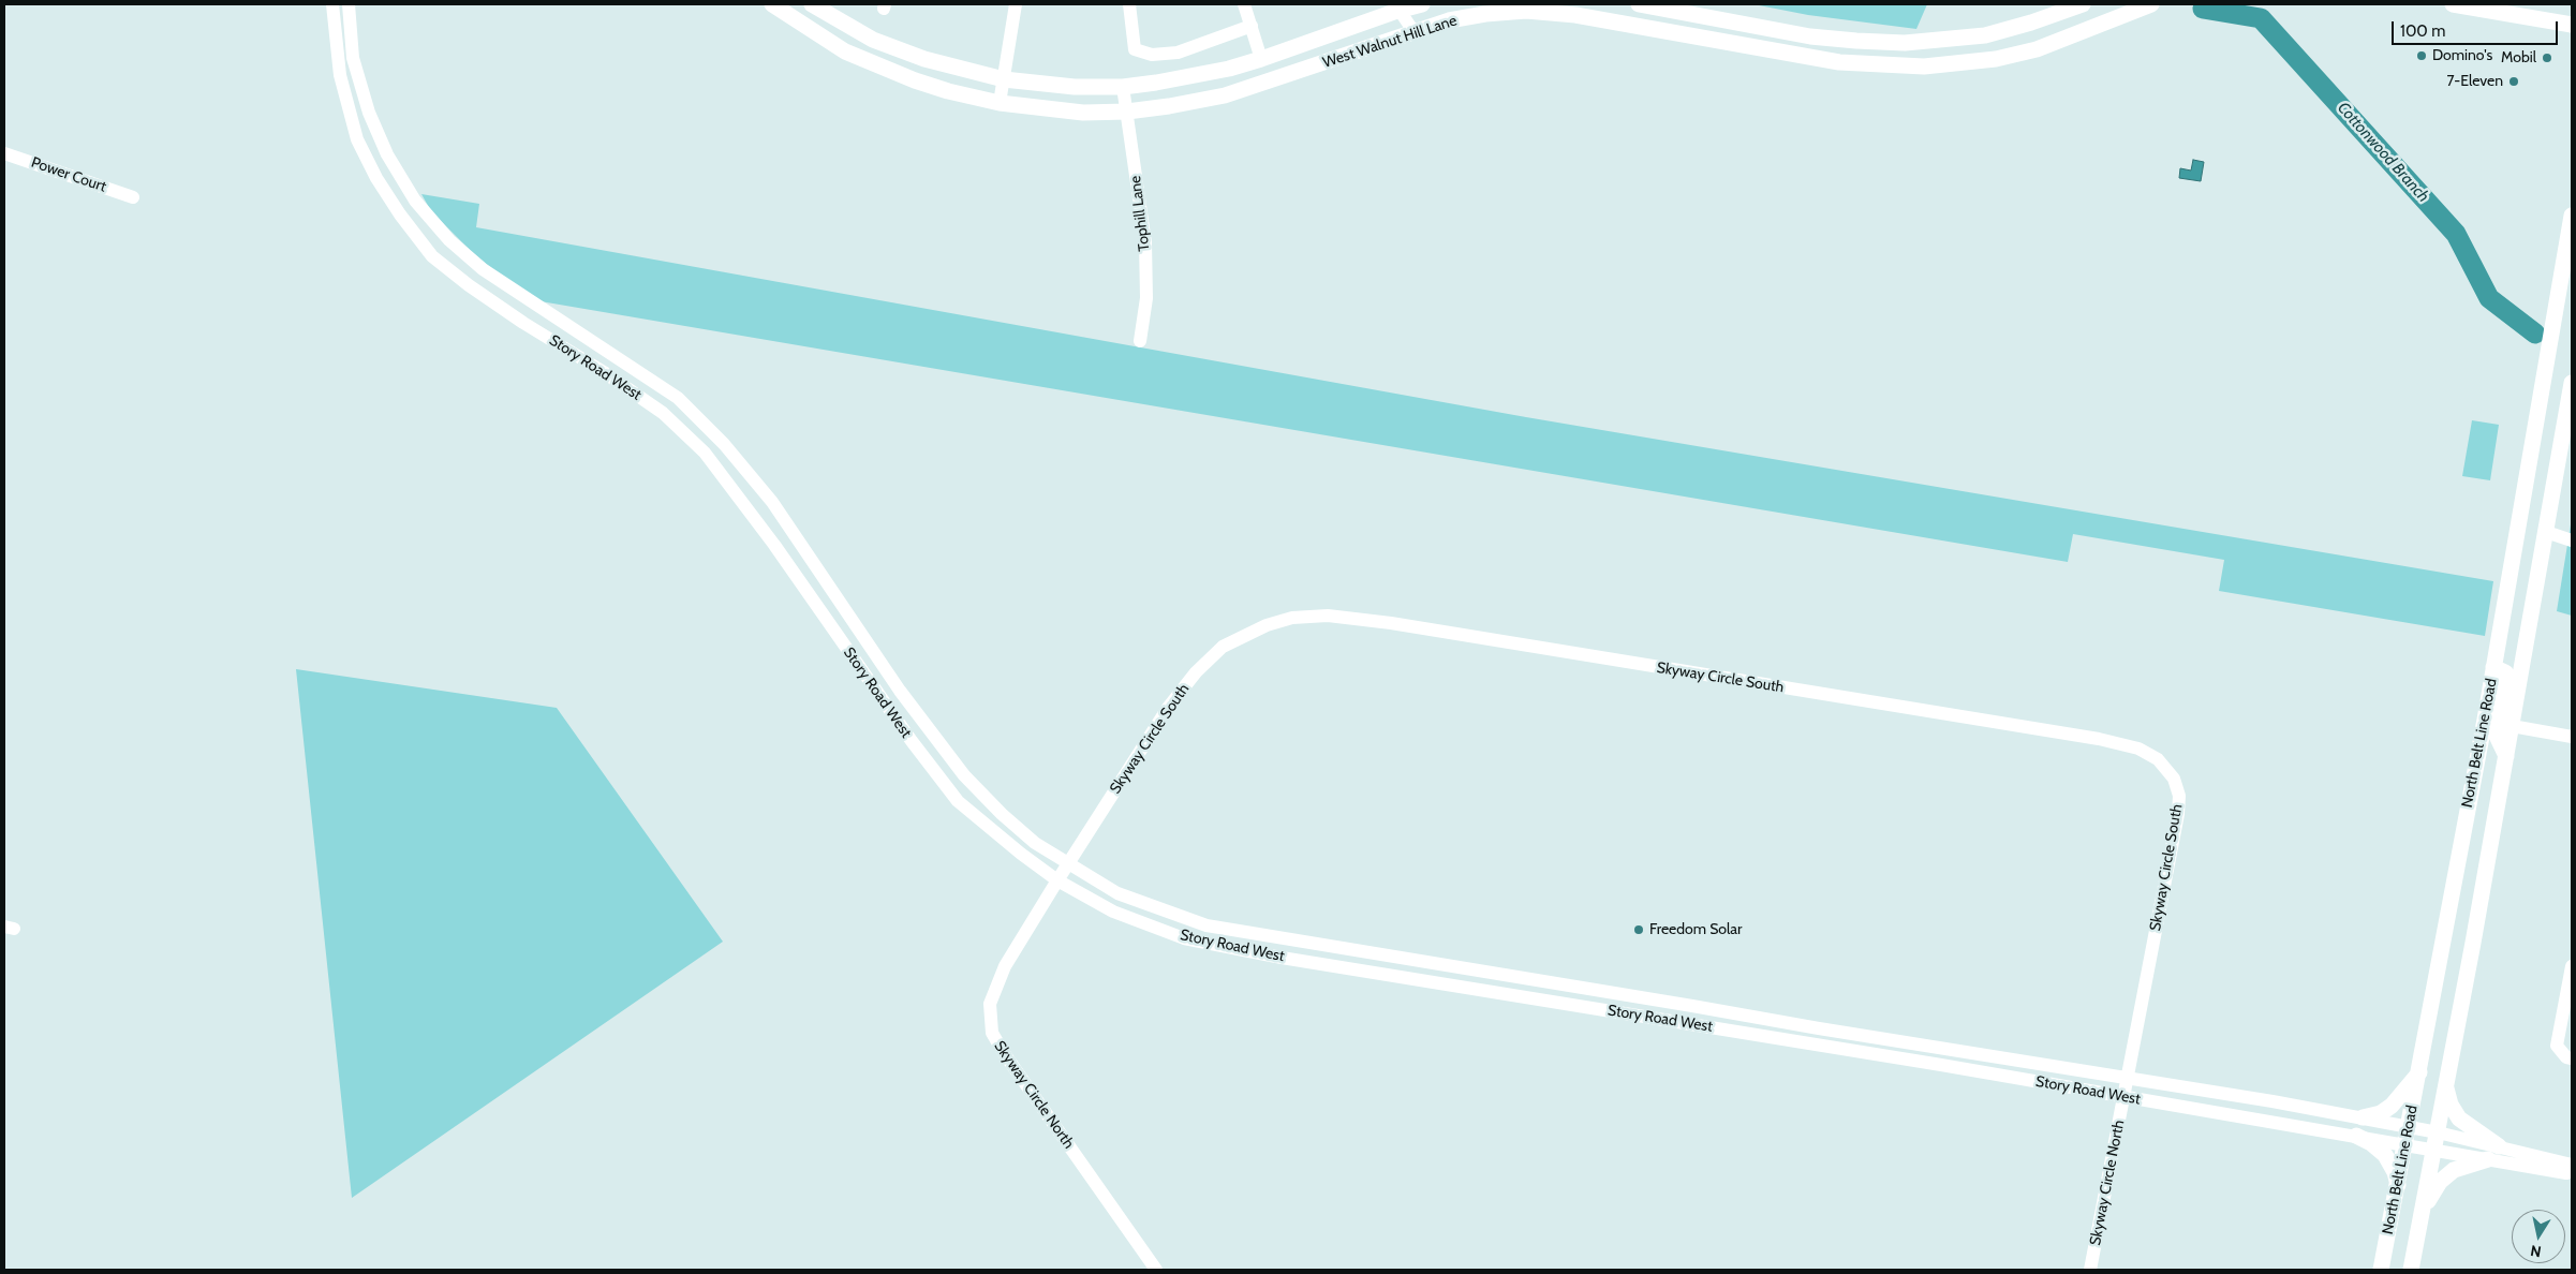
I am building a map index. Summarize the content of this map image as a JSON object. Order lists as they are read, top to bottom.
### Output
{
  "streets": {
    "main road": ["West Walnut Hill Lane", "North Belt Line Road"],
    "street": [
      "Power Court",
      "Tophill Lane",
      "Story Road West",
      "Skyway Circle South",
      "Skyway Circle North"
    ]
  },
  "crossings": [
    ["West Walnut Hill Lane", "Tophill Lane"],
    ["Story Road West", "Skyway Circle South"],
    ["Story Road West", "North Belt Line Road"],
    ["Story Road West", "Skyway Circle North"],
    ["Skyway Circle South", "Skyway Circle North"]
  ],
  "water": ["Cottonwood Branch"],
  "places": [
    "Domino's",
    "Mobil",
    "7-Eleven",
    "Freedom Solar"
  ],
  "scale_bar": "100 m",
  "north": "bottom"
}
